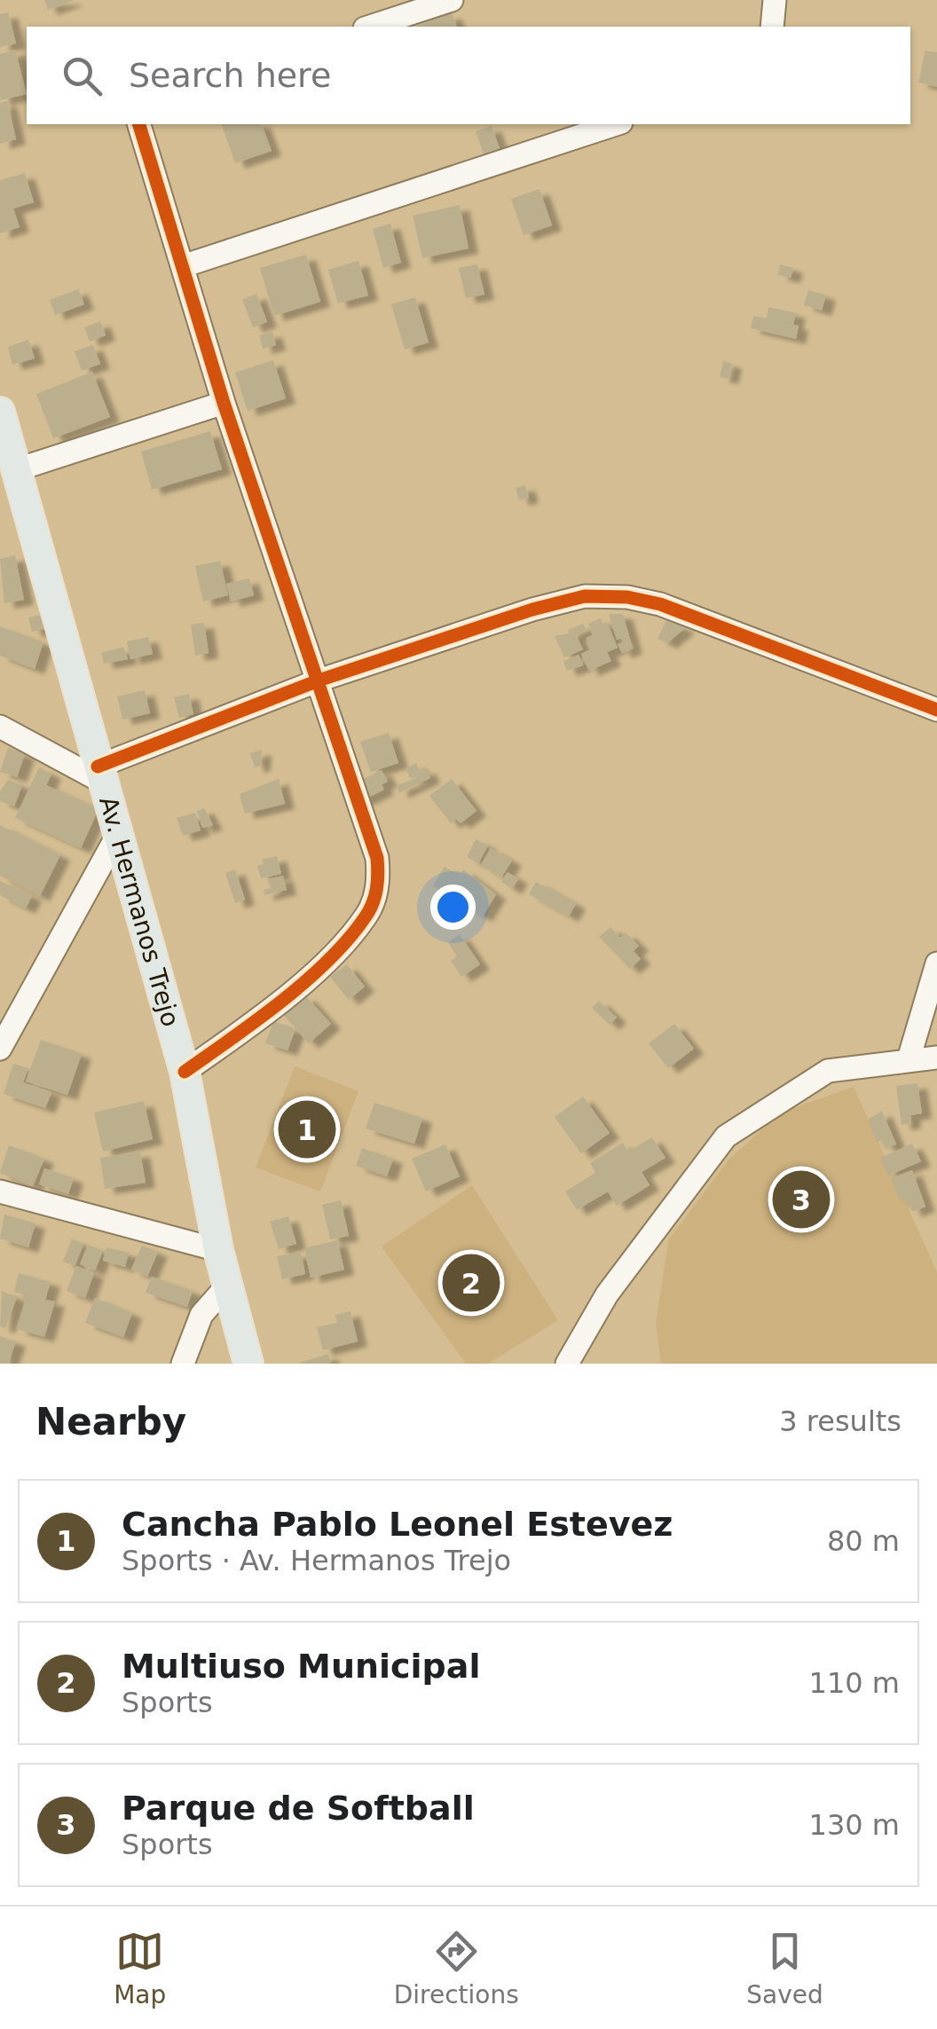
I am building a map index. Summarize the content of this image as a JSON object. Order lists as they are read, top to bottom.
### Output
{
  "streets": {
    "main road": ["Av. Hermanos Trejo"]
  },
  "page": {
    "search": "Search here",
    "pins": ["1", "3", "2"],
    "heading": ["Nearby", "3 results"],
    "list": [
      {
        "mark": "1",
        "name": "Cancha Pablo Leonel Estevez",
        "note": "Sports · Av. Hermanos Trejo",
        "value": "80 m"
      },
      {
        "mark": "2",
        "name": "Multiuso Municipal",
        "note": "Sports",
        "value": "110 m"
      },
      {
        "mark": "3",
        "name": "Parque de Softball",
        "note": "Sports",
        "value": "130 m"
      }
    ],
    "nav": ["Map", "Directions", "Saved"]
  }
}
